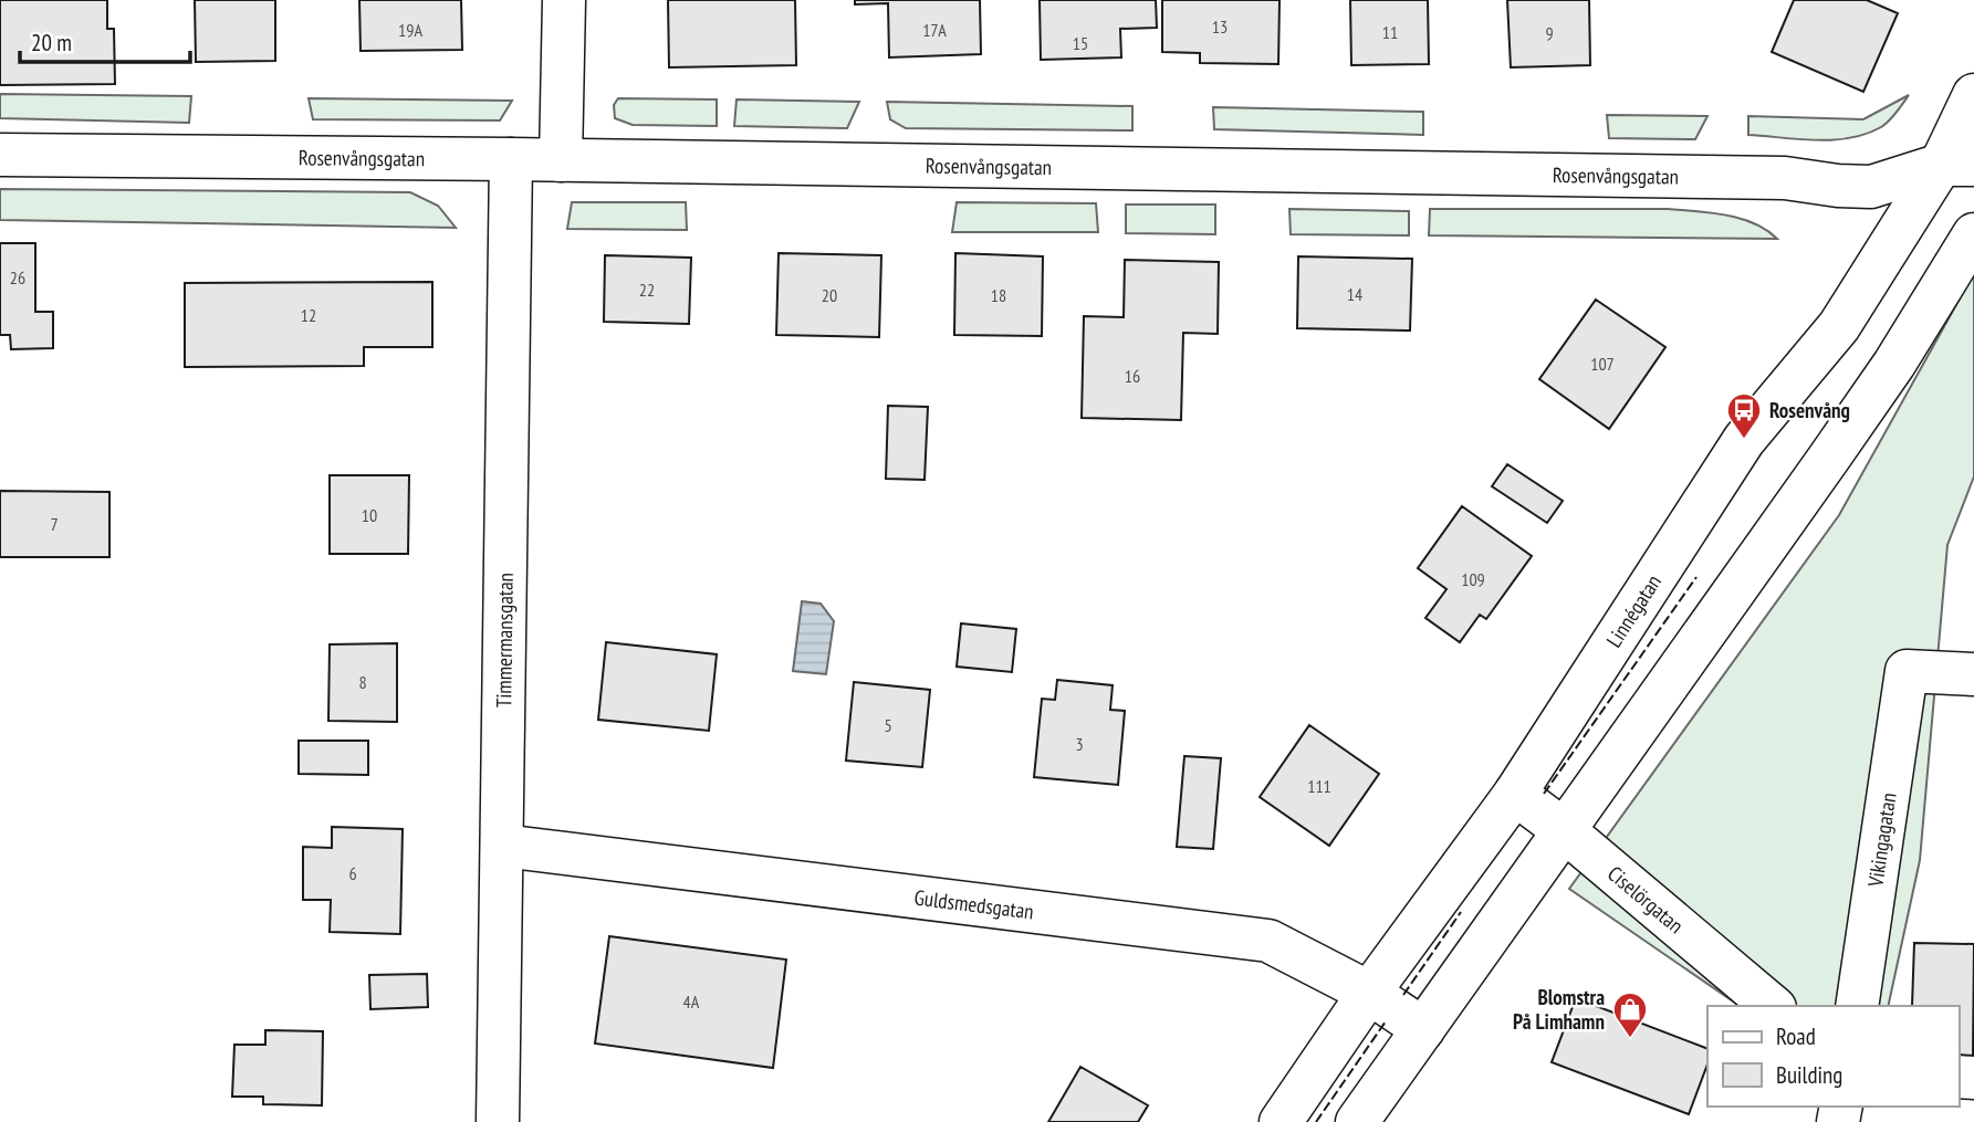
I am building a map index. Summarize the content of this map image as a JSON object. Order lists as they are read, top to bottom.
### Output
{
  "streets": {
    "street": [
      "Rosenvångsgatan",
      "Linnégatan",
      "Timmermansgatan",
      "Vikingagatan",
      "Ciselörgatan",
      "Guldsmedsgatan"
    ]
  },
  "crossings": [
    ["Rosenvångsgatan", "Linnégatan"],
    ["Rosenvångsgatan", "Timmermansgatan"],
    ["Linnégatan", "Ciselörgatan"],
    ["Linnégatan", "Guldsmedsgatan"],
    ["Timmermansgatan", "Guldsmedsgatan"]
  ],
  "places": {
    "bus stop": ["Rosenvång"],
    "shop": ["Blomstra På Limhamn"]
  },
  "house_numbers": [
    "13",
    "19A",
    "17A",
    "11",
    "9",
    "15",
    "26",
    "22",
    "14",
    "20",
    "18",
    "12",
    "107",
    "16",
    "10",
    "7",
    "109",
    "8",
    "5",
    "3",
    "111",
    "6",
    "4A"
  ],
  "legend": ["Road", "Building"],
  "scale_bar": "20 m"
}
